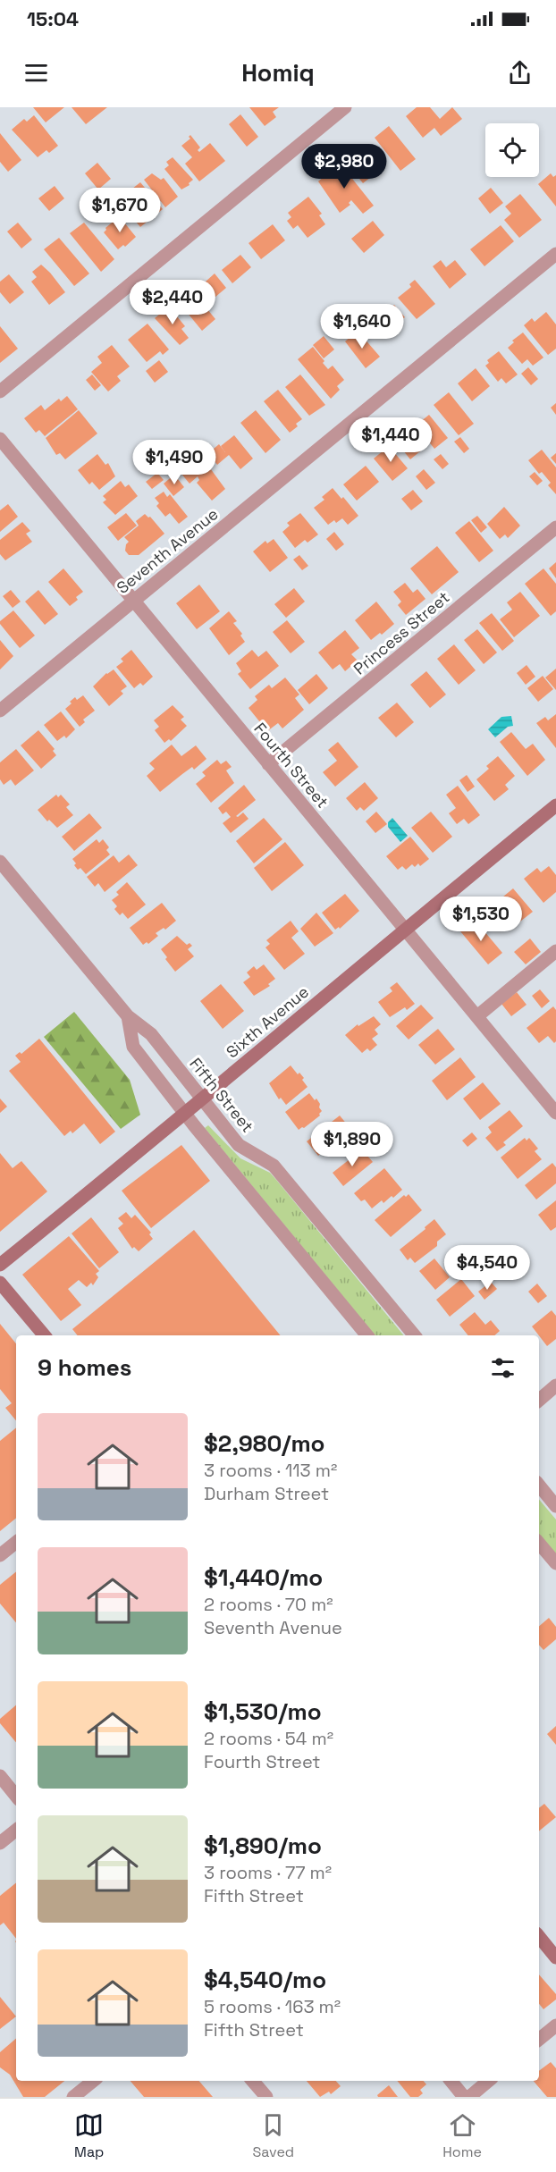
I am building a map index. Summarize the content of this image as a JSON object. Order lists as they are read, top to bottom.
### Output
{
  "streets": {
    "street": [
      "Seventh Avenue",
      "Princess Street",
      "Fourth Street",
      "Sixth Avenue",
      "Fifth Street"
    ]
  },
  "crossings": [
    ["Seventh Avenue", "Fourth Street"],
    ["Princess Street", "Fourth Street"],
    ["Fourth Street", "Sixth Avenue"],
    ["Sixth Avenue", "Fifth Street"]
  ],
  "page": {
    "status": "15:04",
    "header": "Homiq",
    "price": [
      "$2,980",
      "$1,670",
      "$2,440",
      "$1,640",
      "$1,440",
      "$1,490",
      "$1,530",
      "$1,890",
      "$4,540"
    ],
    "heading": "9 homes",
    "list": [
      {
        "name": "$2,980/mo",
        "note": "3 rooms · 113 m² · Durham Street"
      },
      {
        "name": "$1,440/mo",
        "note": "2 rooms · 70 m² · Seventh Avenue"
      },
      {
        "name": "$1,530/mo",
        "note": "2 rooms · 54 m² · Fourth Street"
      },
      {
        "name": "$1,890/mo",
        "note": "3 rooms · 77 m² · Fifth Street"
      },
      {
        "name": "$4,540/mo",
        "note": "5 rooms · 163 m² · Fifth Street"
      }
    ],
    "tabs": ["Map", "Saved", "Home"]
  }
}
